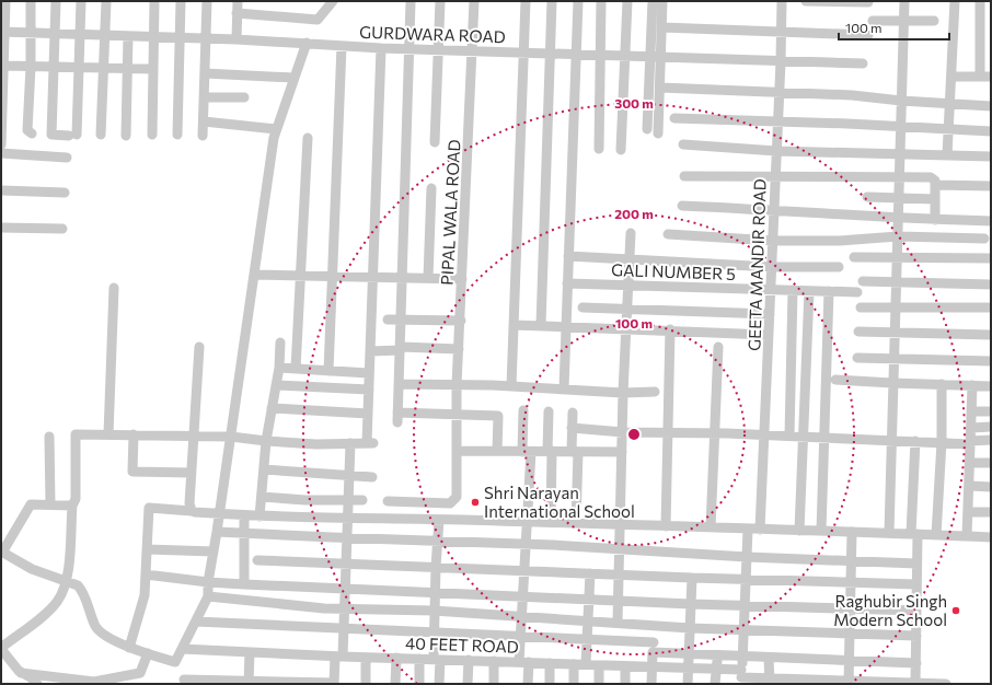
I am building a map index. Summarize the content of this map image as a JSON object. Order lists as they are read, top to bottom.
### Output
{
  "streets": {
    "street": [
      "GURDWARA ROAD",
      "PIPAL WALA ROAD",
      "GEETA MANDIR ROAD",
      "GALI NUMBER 5",
      "40 FEET ROAD"
    ]
  },
  "crossings": [
    ["GURDWARA ROAD", "PIPAL WALA ROAD"],
    ["GURDWARA ROAD", "GEETA MANDIR ROAD"],
    ["GEETA MANDIR ROAD", "GALI NUMBER 5"]
  ],
  "places": ["Shri Narayan International School", "Raghubir Singh Modern School"],
  "scale_bar": "100 m",
  "rings": ["300 m", "200 m", "100 m"]
}
